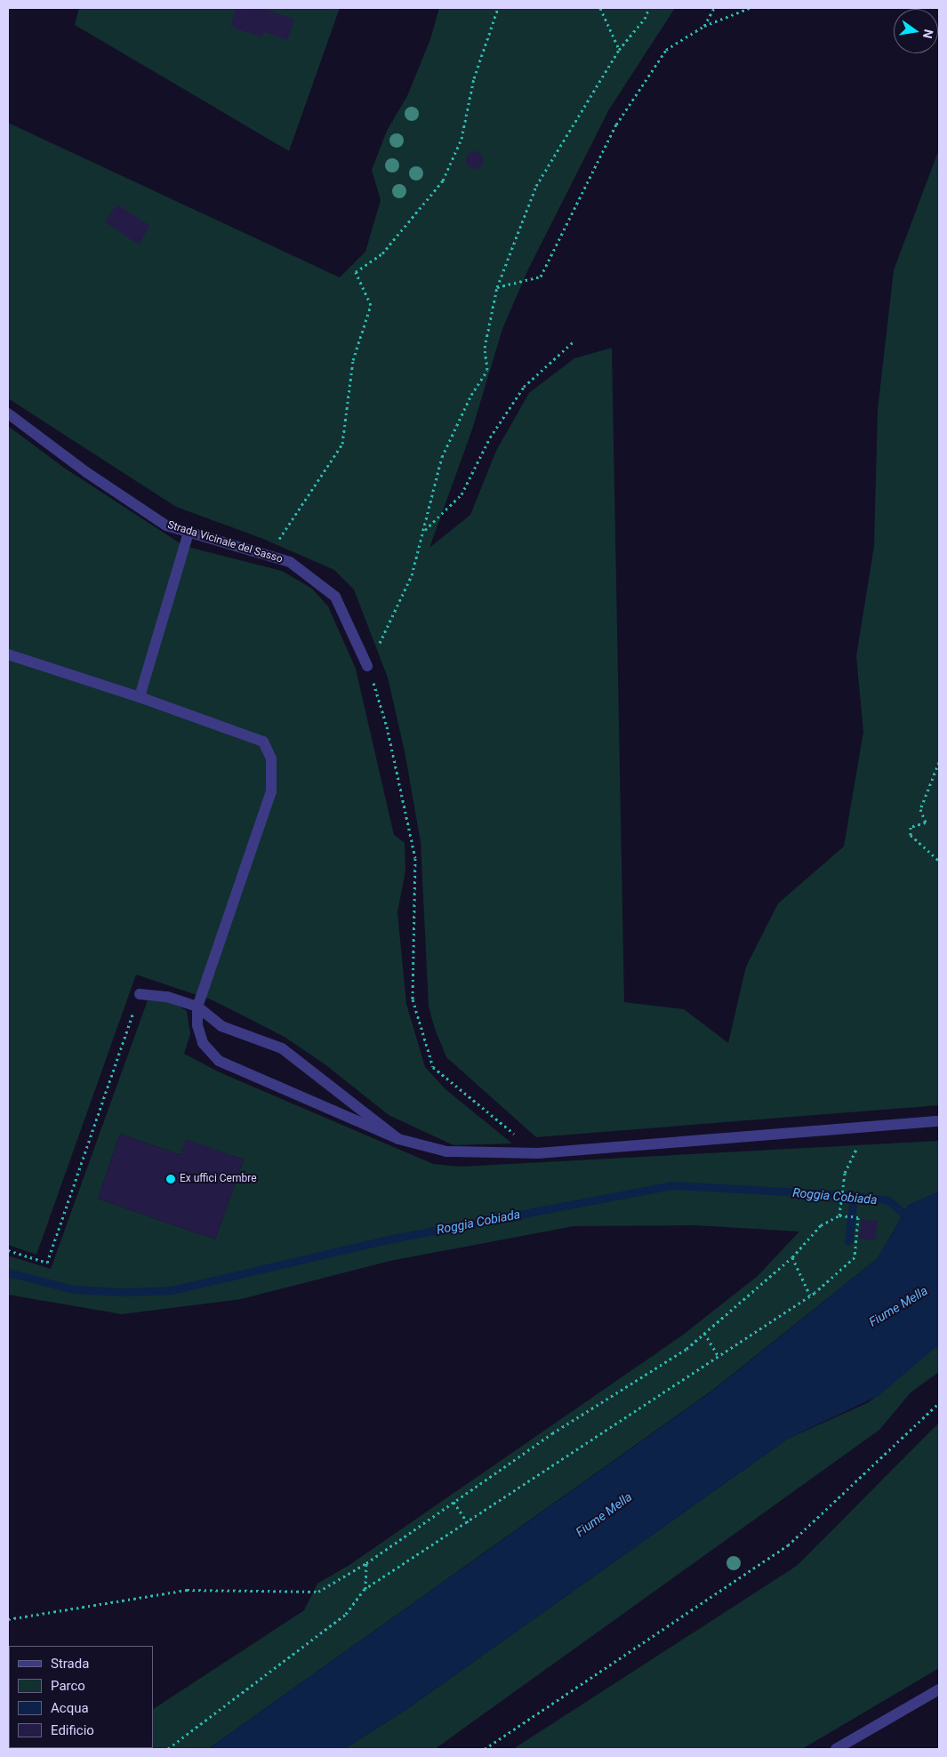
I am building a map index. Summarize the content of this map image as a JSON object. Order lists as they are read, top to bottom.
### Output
{
  "streets": {
    "street": ["Strada Vicinale del Sasso"]
  },
  "water": ["Roggia Cobiada", "Fiume Mella"],
  "places": ["Ex uffici Cembre"],
  "legend": [
    "Strada",
    "Parco",
    "Acqua",
    "Edificio"
  ],
  "north": "right"
}
